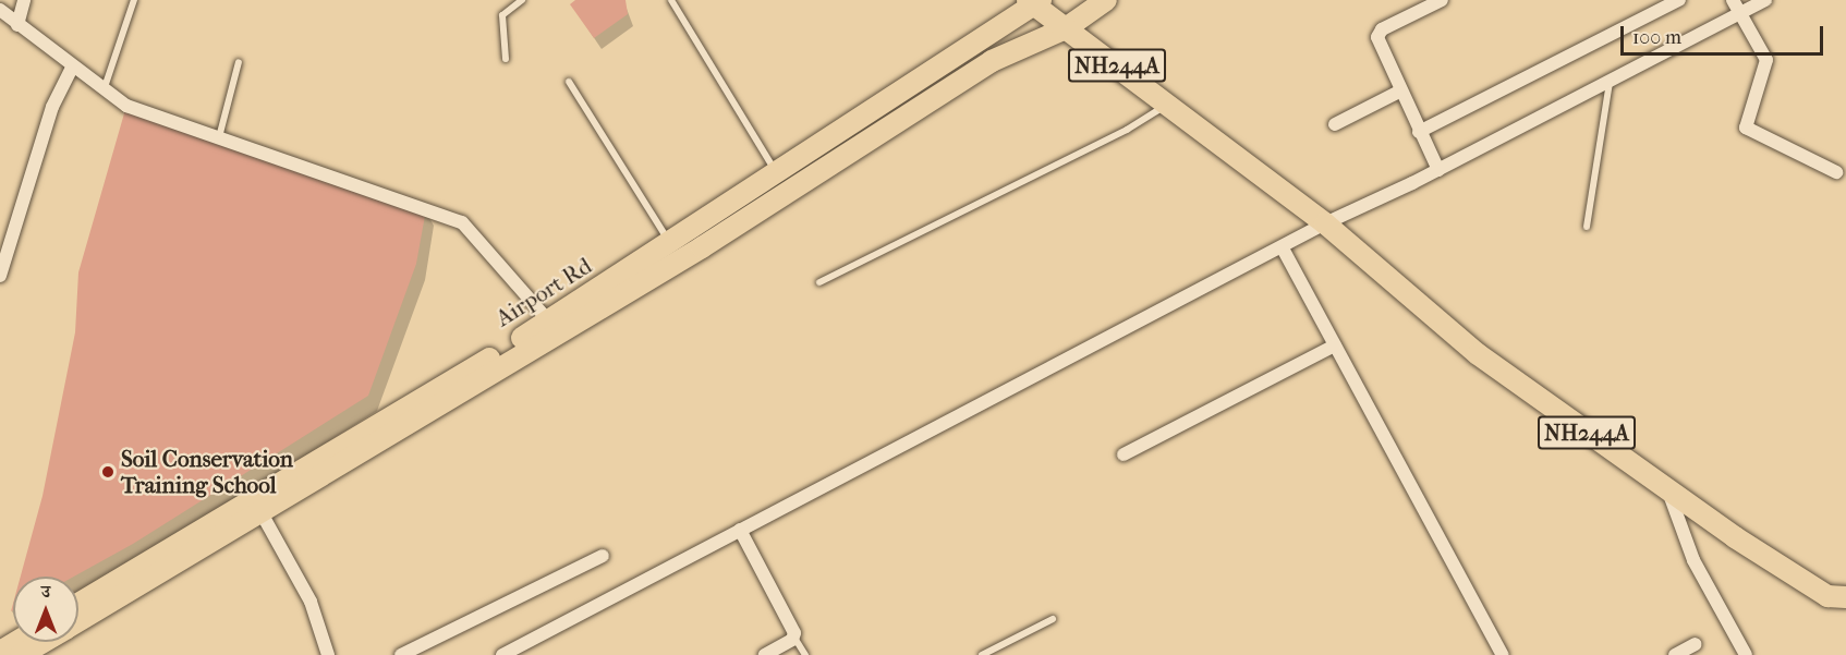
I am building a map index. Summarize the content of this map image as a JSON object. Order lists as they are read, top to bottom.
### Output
{
  "streets": {
    "main road": ["NH244A", "Airport Rd"]
  },
  "crossings": [
    ["NH244A", "Airport Rd"]
  ],
  "places": ["Soil Conservation Training School"],
  "scale_bar": "100 m",
  "north": "top"
}
